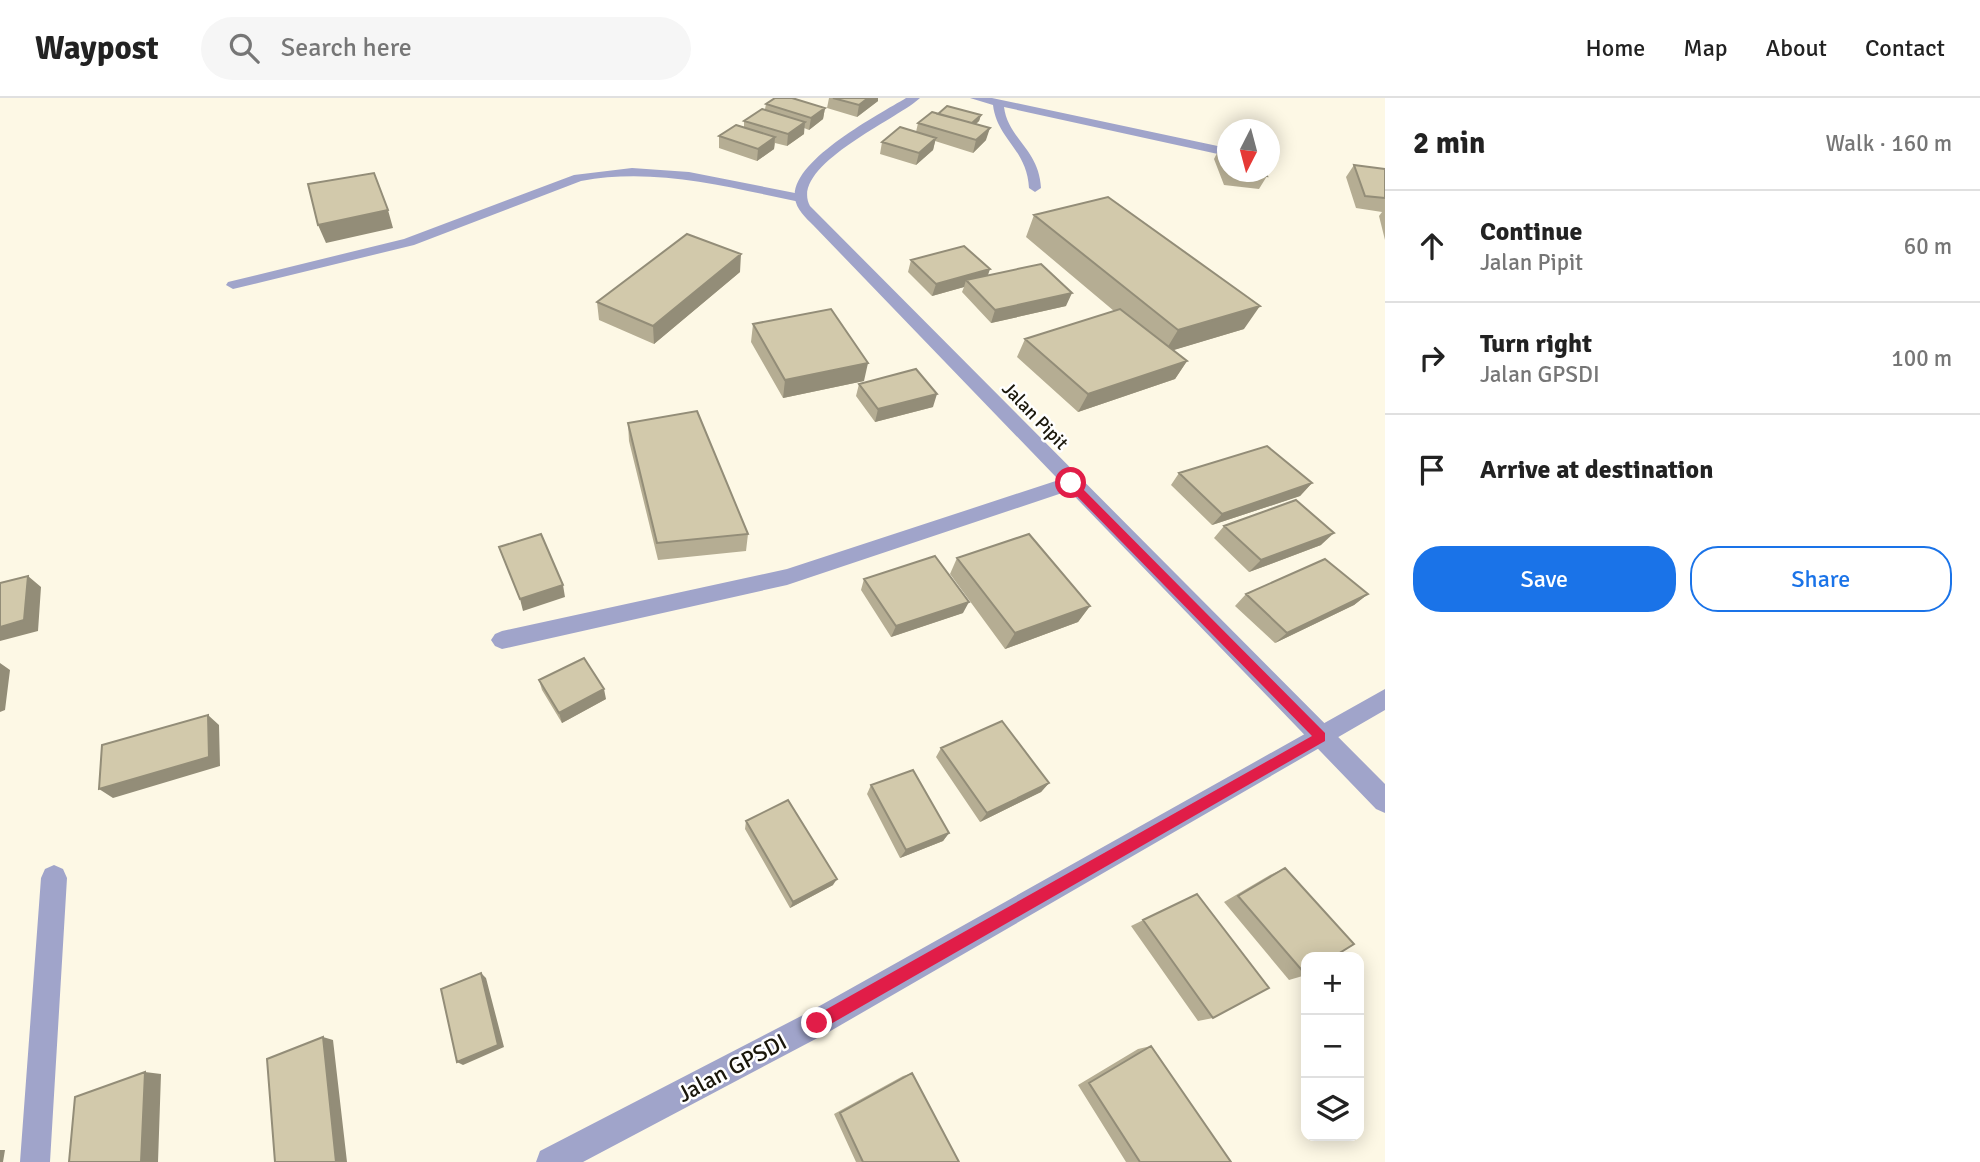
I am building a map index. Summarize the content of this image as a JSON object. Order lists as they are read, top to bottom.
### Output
{
  "streets": {
    "street": ["Jalan Pipit", "Jalan GPSDI"]
  },
  "crossings": [
    ["Jalan Pipit", "Jalan GPSDI"]
  ],
  "north": "bottom",
  "page": {
    "header": "Waypost",
    "search": "Search here",
    "nav": [
      "Home",
      "Map",
      "About",
      "Contact"
    ],
    "heading": ["2 min", "Walk · 160 m"],
    "list": [
      ["Continue", "Jalan Pipit", "60 m"],
      ["Turn right", "Jalan GPSDI", "100 m"],
      "Arrive at destination"
    ],
    "buttons": ["Save", "Share"],
    "map_buttons": ["+", "−"]
  }
}
